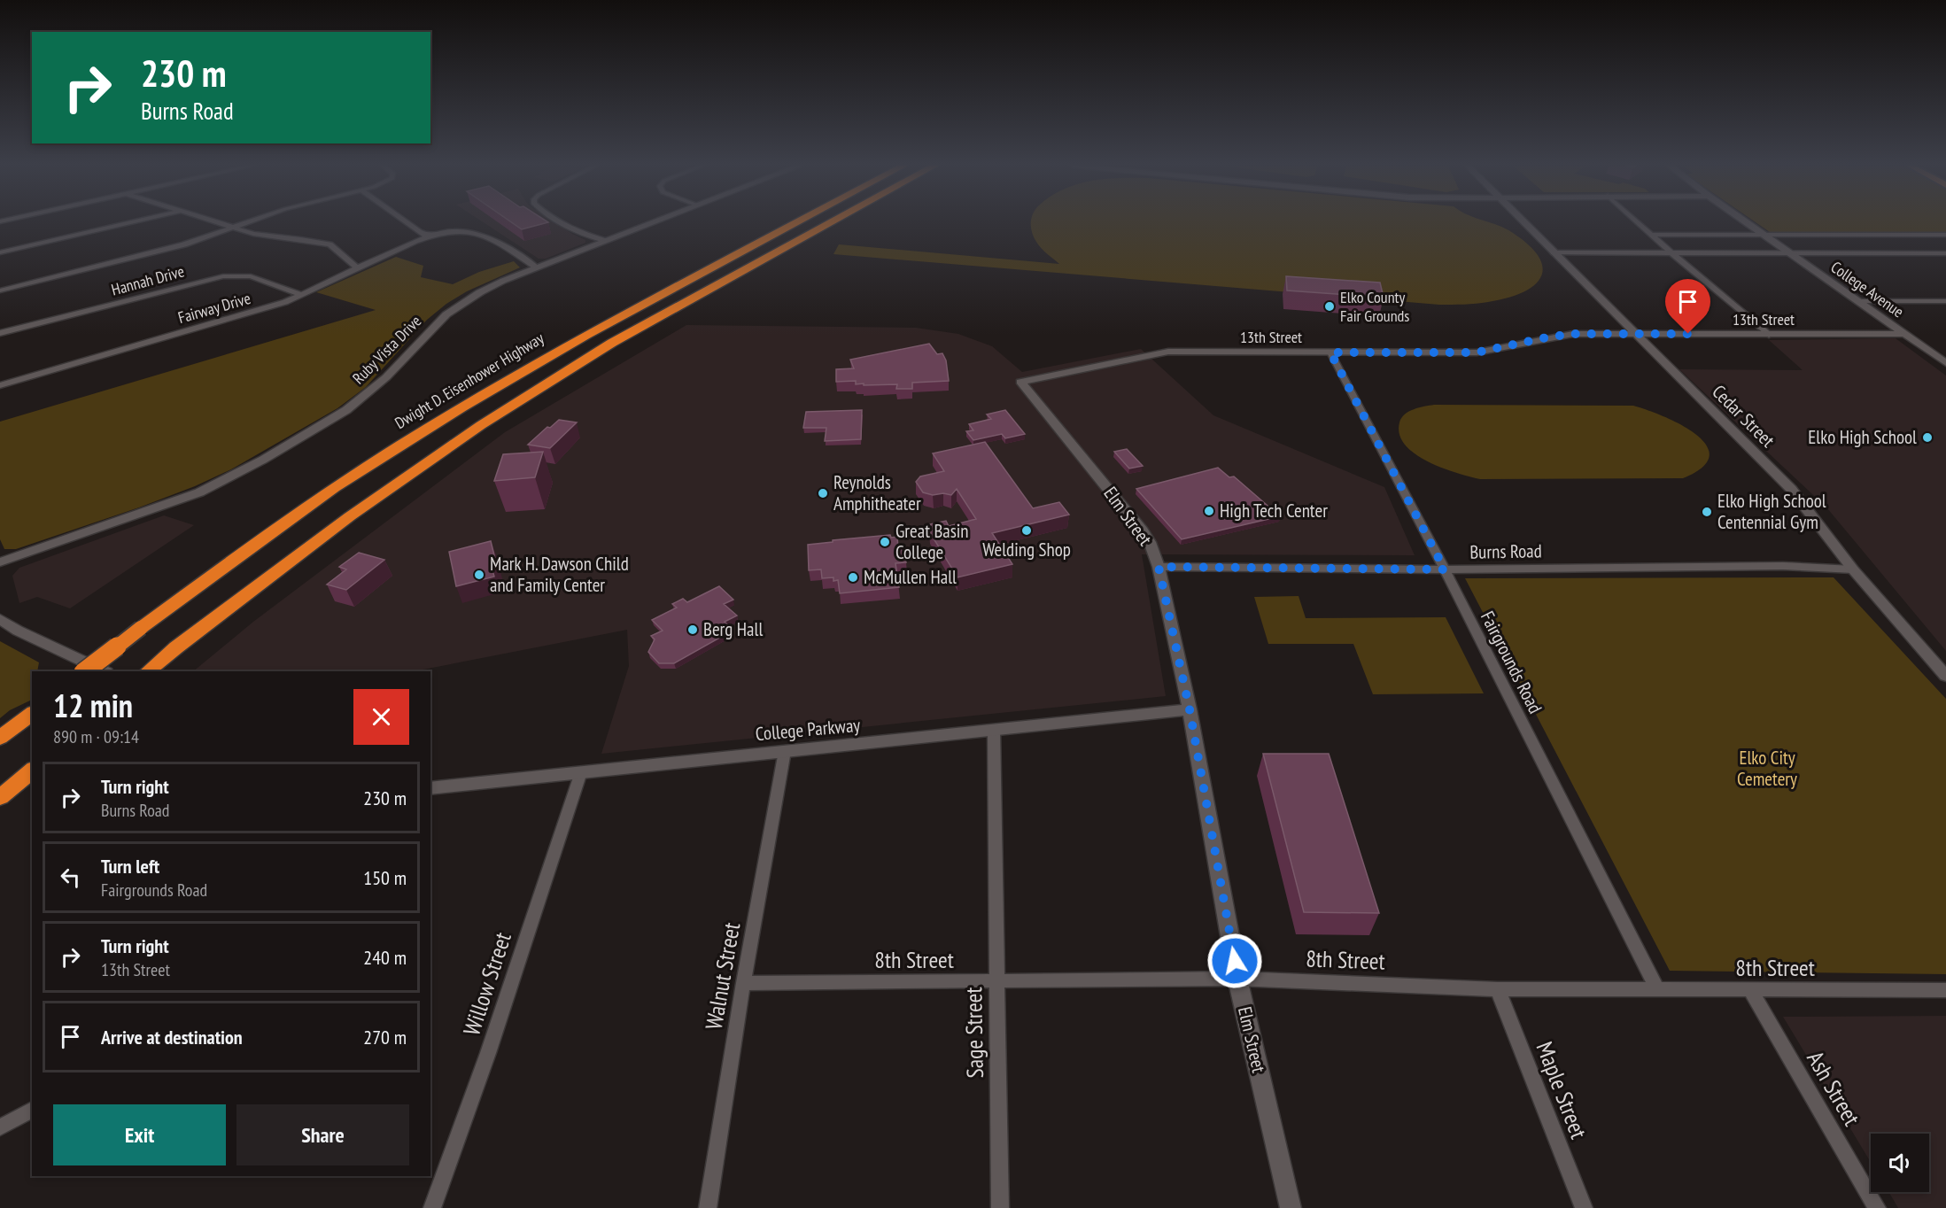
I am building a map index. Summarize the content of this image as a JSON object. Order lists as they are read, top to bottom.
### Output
{
  "streets": {
    "highway": ["Dwight D. Eisenhower Highway"],
    "street": [
      "Hannah Drive",
      "College Avenue",
      "Fairway Drive",
      "13th Street",
      "Ruby Vista Drive",
      "Cedar Street",
      "Elm Street",
      "Burns Road",
      "Fairgrounds Road",
      "College Parkway",
      "8th Street",
      "Walnut Street",
      "Willow Street",
      "Sage Street",
      "Ash Street",
      "Maple Street"
    ]
  },
  "crossings": [
    ["Hannah Drive", "Fairway Drive"],
    ["College Avenue", "13th Street"],
    ["Fairway Drive", "Ruby Vista Drive"],
    ["13th Street", "Cedar Street"],
    ["13th Street", "Elm Street"],
    ["13th Street", "Fairgrounds Road"],
    ["Cedar Street", "Burns Road"],
    ["Elm Street", "Burns Road"],
    ["Elm Street", "College Parkway"],
    ["Elm Street", "8th Street"],
    ["Burns Road", "Fairgrounds Road"],
    ["Fairgrounds Road", "8th Street"],
    ["College Parkway", "Walnut Street"],
    ["College Parkway", "Willow Street"],
    ["College Parkway", "Sage Street"],
    ["8th Street", "Walnut Street"],
    ["8th Street", "Sage Street"],
    ["8th Street", "Ash Street"],
    ["8th Street", "Maple Street"]
  ],
  "parks": ["Elko City Cemetery"],
  "places": [
    "Elko County Fair Grounds",
    "Elko High School",
    "Reynolds Amphitheater",
    "High Tech Center",
    "Elko High School Centennial Gym",
    "Welding Shop",
    "Great Basin College",
    "Mark H. Dawson Child and Family Center",
    "McMullen Hall",
    "Berg Hall"
  ],
  "page": {
    "turn": ["230 m", "Burns Road"],
    "heading": ["12 min", "890 m · 09:14"],
    "list": [
      {
        "name": "Turn right",
        "note": "Burns Road",
        "value": "230 m"
      },
      {
        "name": "Turn left",
        "note": "Fairgrounds Road",
        "value": "150 m"
      },
      {
        "name": "Turn right",
        "note": "13th Street",
        "value": "240 m"
      },
      {
        "name": "Arrive at destination",
        "value": "270 m"
      }
    ],
    "buttons": ["Exit", "Share"]
  }
}
